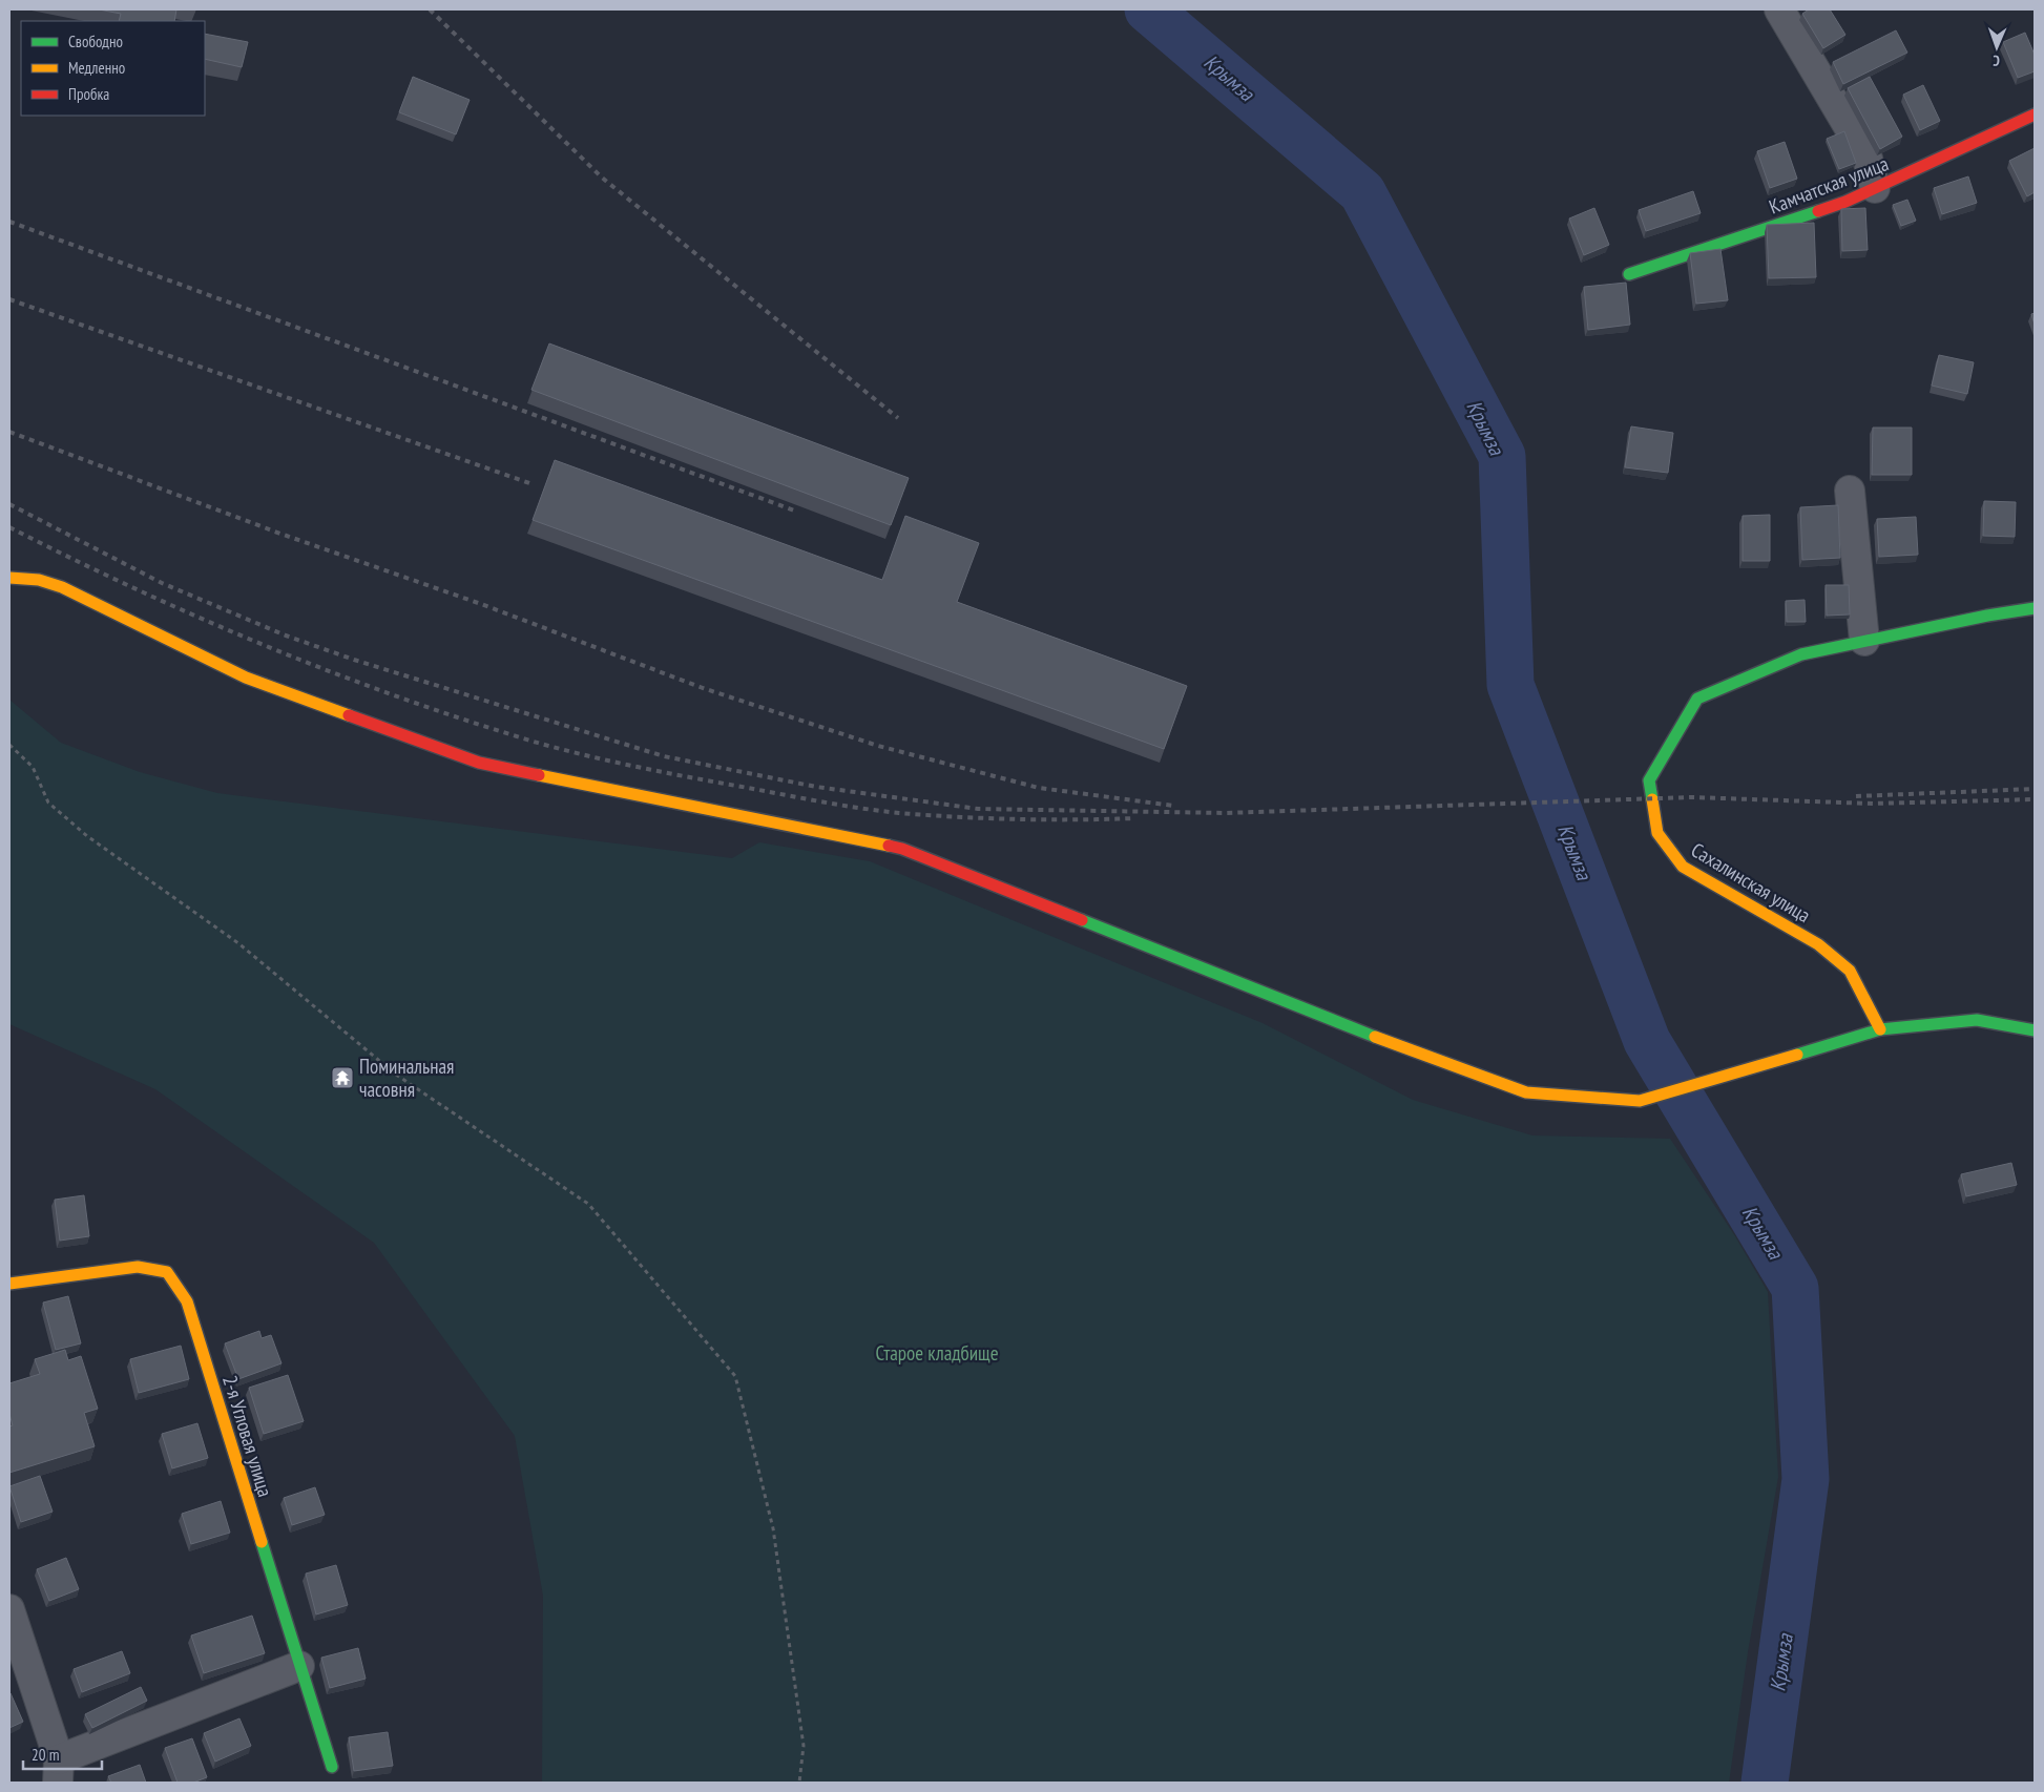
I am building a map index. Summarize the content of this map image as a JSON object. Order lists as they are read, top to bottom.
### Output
{
  "streets": {
    "street": ["Камчатская улица", "Сахалинская улица", "2-я Угловая улица"]
  },
  "water": ["Крымза"],
  "parks": ["Старое кладбище"],
  "places": {
    "temple": ["Поминальная часовня"]
  },
  "legend": ["Свободно", "Медленно", "Пробка"],
  "scale_bar": "20 m",
  "north": "bottom"
}
